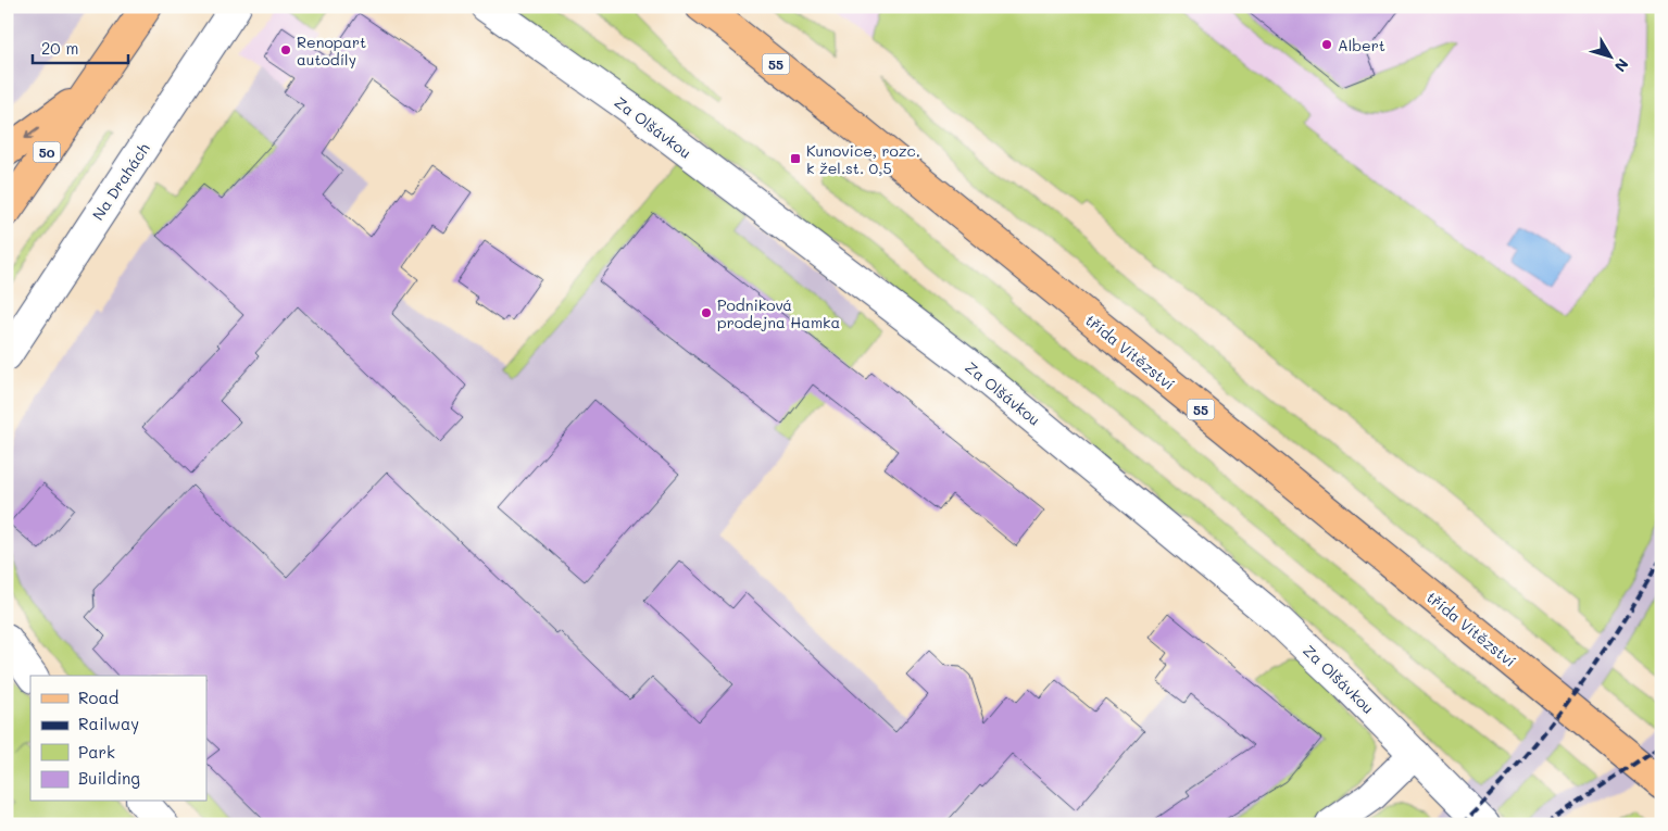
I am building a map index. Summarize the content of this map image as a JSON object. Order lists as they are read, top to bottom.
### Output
{
  "streets": {
    "main road": ["55", "50", "třída Vítězství"],
    "street": ["Za Olšávkou", "Na Drahách"]
  },
  "places": {
    "other": ["Albert", "Renopart autodíly", "Podniková prodejna Hamka"],
    "transit": ["Kunovice, rozc. k žel.st. 0,5"]
  },
  "legend": [
    "Road",
    "Railway",
    "Park",
    "Building"
  ],
  "scale_bar": "20 m",
  "north": "bottom right"
}
